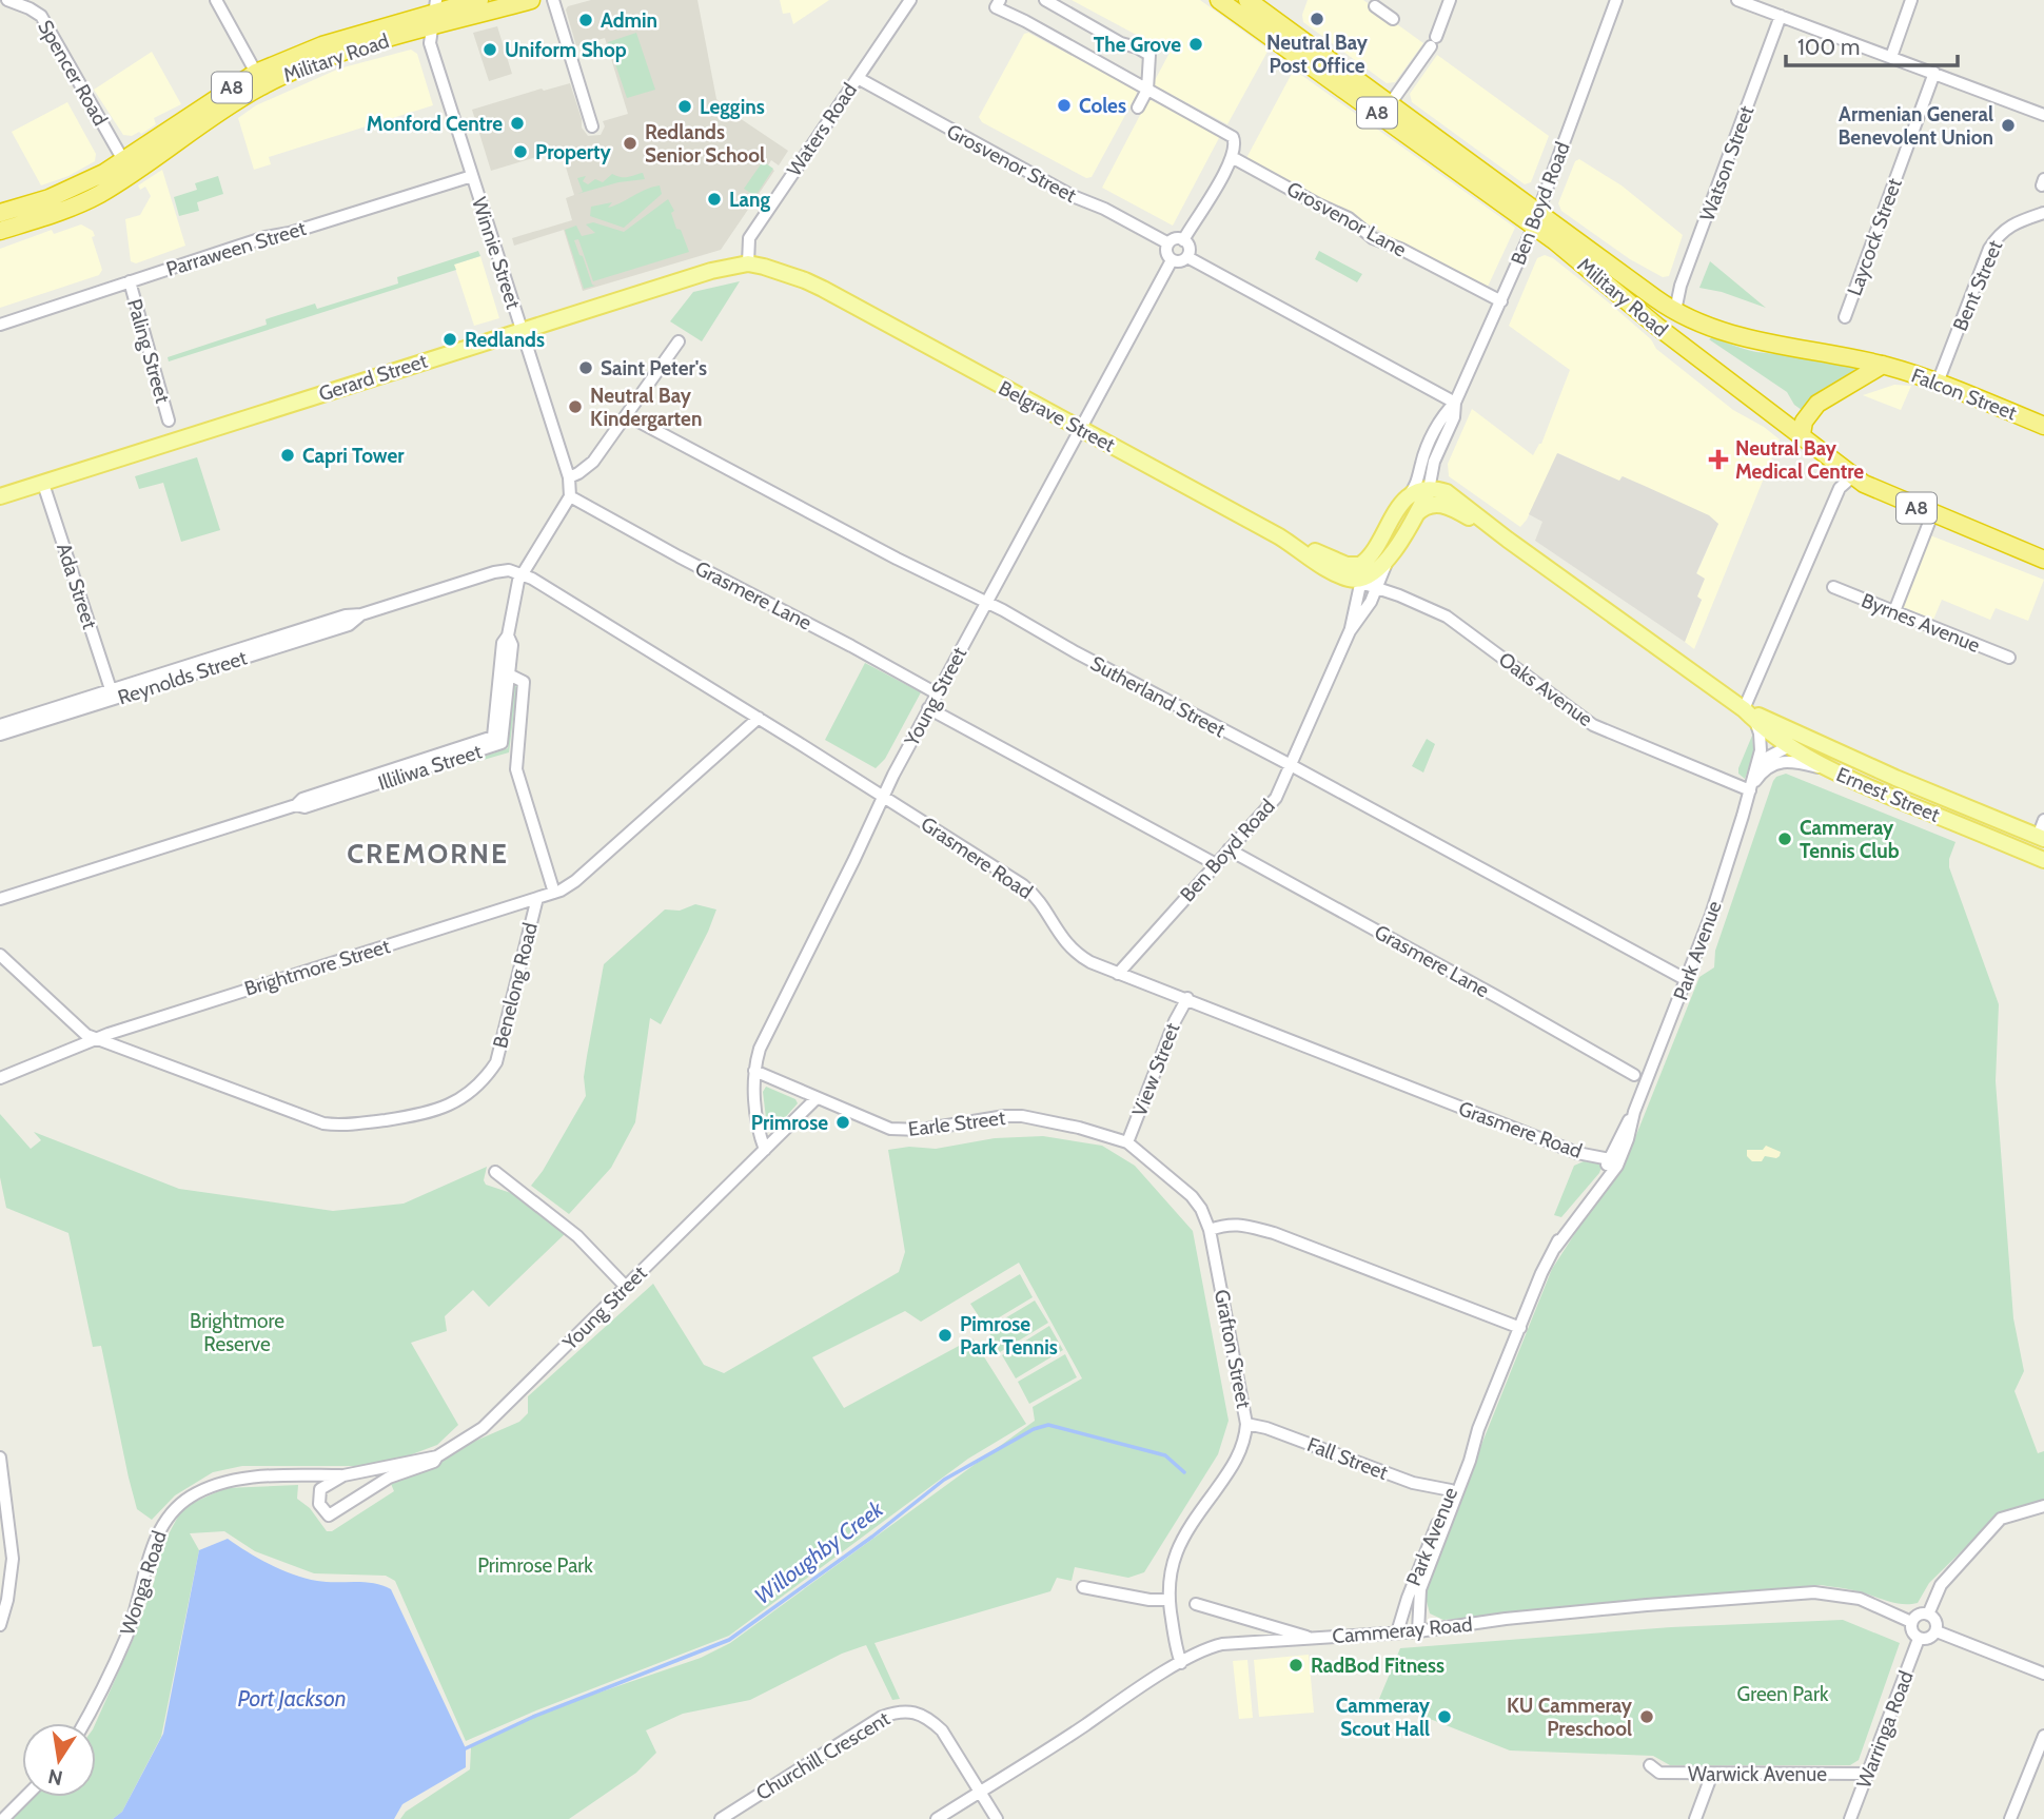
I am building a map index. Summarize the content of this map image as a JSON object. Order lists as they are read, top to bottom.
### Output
{
  "streets": {
    "highway": ["Military Road", "A8", "Falcon Street"],
    "main road": [
      "Ben Boyd Road",
      "Gerard Street",
      "Belgrave Street",
      "Ernest Street"
    ],
    "street": [
      "Spencer Road",
      "Waters Road",
      "Grosvenor Street",
      "Watson Street",
      "Grosvenor Lane",
      "Laycock Street",
      "Parraween Street",
      "Winnie Street",
      "Bent Street",
      "Paling Street",
      "Ada Street",
      "Grasmere Lane",
      "Byrnes Avenue",
      "Reynolds Street",
      "Oaks Avenue",
      "Young Street",
      "Sutherland Street",
      "Illiliwa Street",
      "Grasmere Road",
      "Park Avenue",
      "Brightmore Street",
      "Benelong Road",
      "View Street",
      "Earle Street",
      "Grafton Street",
      "Fall Street",
      "Wonga Road",
      "Cammeray Road",
      "Warringa Road",
      "Churchill Crescent",
      "Warwick Avenue"
    ]
  },
  "crossings": [
    ["Military Road", "Spencer Road"],
    ["Military Road", "Watson Street"],
    ["Military Road", "Ben Boyd Road"],
    ["Military Road", "Winnie Street"],
    ["Military Road", "Falcon Street"],
    ["Waters Road", "Grosvenor Street"],
    ["Waters Road", "Gerard Street"],
    ["Waters Road", "Belgrave Street"],
    ["Grosvenor Street", "Young Street"],
    ["Ben Boyd Road", "Grosvenor Lane"],
    ["Ben Boyd Road", "Belgrave Street"],
    ["Ben Boyd Road", "Grasmere Lane"],
    ["Ben Boyd Road", "Oaks Avenue"],
    ["Ben Boyd Road", "Sutherland Street"],
    ["Ben Boyd Road", "Ernest Street"],
    ["Ben Boyd Road", "Grasmere Road"],
    ["Parraween Street", "Winnie Street"],
    ["Parraween Street", "Paling Street"],
    ["Winnie Street", "Gerard Street"],
    ["Bent Street", "Falcon Street"],
    ["Gerard Street", "Belgrave Street"],
    ["Gerard Street", "Ada Street"],
    ["Belgrave Street", "Oaks Avenue"],
    ["Belgrave Street", "Young Street"],
    ["Ada Street", "Reynolds Street"],
    ["Grasmere Lane", "Young Street"],
    ["Reynolds Street", "Illiliwa Street"],
    ["Reynolds Street", "Grasmere Road"],
    ["Oaks Avenue", "Park Avenue"],
    ["Young Street", "Sutherland Street"],
    ["Young Street", "Grasmere Road"],
    ["Young Street", "Earle Street"],
    ["Young Street", "Wonga Road"],
    ["Sutherland Street", "Park Avenue"],
    ["Illiliwa Street", "Grasmere Road"],
    ["Ernest Street", "Park Avenue"],
    ["Grasmere Road", "Park Avenue"],
    ["Grasmere Road", "Benelong Road"],
    ["Grasmere Road", "View Street"],
    ["Park Avenue", "Fall Street"],
    ["Park Avenue", "Cammeray Road"],
    ["Brightmore Street", "Benelong Road"],
    ["View Street", "Earle Street"],
    ["Earle Street", "Grafton Street"],
    ["Grafton Street", "Fall Street"],
    ["Grafton Street", "Cammeray Road"],
    ["Cammeray Road", "Warringa Road"],
    ["Cammeray Road", "Churchill Crescent"],
    ["Warringa Road", "Warwick Avenue"]
  ],
  "districts": ["CREMORNE"],
  "water": ["Willoughby Creek", "Port Jackson"],
  "parks": ["Brightmore Reserve", "Primrose Park", "Green Park"],
  "places": {
    "other": [
      "Neutral Bay Post Office",
      "Admin",
      "The Grove",
      "Uniform Shop",
      "Coles",
      "Leggins",
      "Monford Centre",
      "Armenian General Benevolent Union",
      "Redlands Senior School",
      "Property",
      "Lang",
      "Redlands",
      "Saint Peter's",
      "Neutral Bay Kindergarten",
      "Capri Tower",
      "Cammeray Tennis Club",
      "Primrose",
      "Pimrose Park Tennis",
      "RadBod Fitness",
      "Cammeray Scout Hall",
      "KU Cammeray Preschool"
    ],
    "health": ["Neutral Bay Medical Centre"]
  },
  "scale_bar": "100 m",
  "north": "bottom"
}
